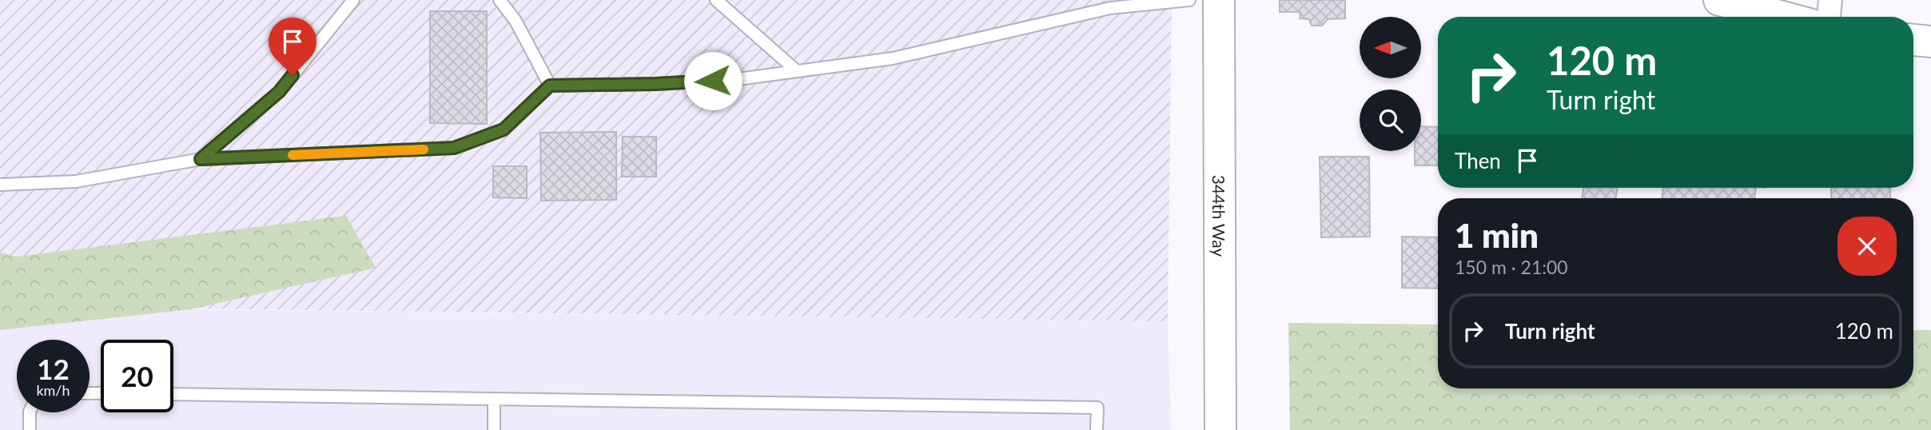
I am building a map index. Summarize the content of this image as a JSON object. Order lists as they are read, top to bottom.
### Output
{
  "streets": {
    "street": ["344th Way"]
  },
  "north": "left",
  "page": {
    "turn": ["120 m", "Turn right"],
    "then": "Then",
    "heading": ["1 min", "150 m · 21:00"],
    "list": [
      {
        "name": "Turn right",
        "value": "120 m"
      }
    ],
    "speed": "12 km/h",
    "limit": "20"
  }
}
